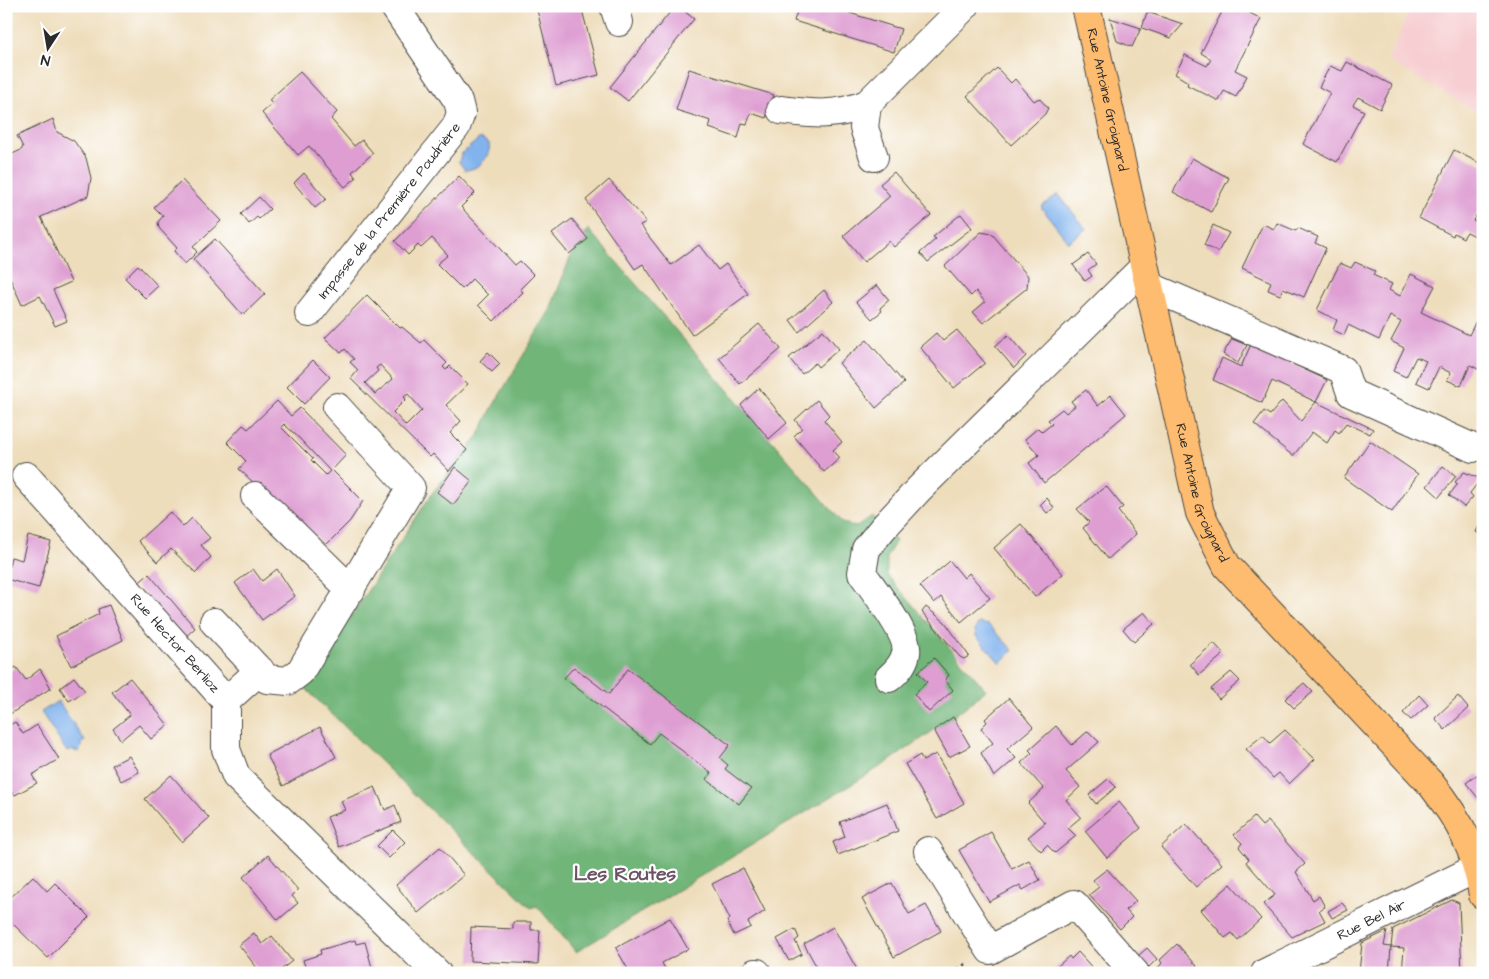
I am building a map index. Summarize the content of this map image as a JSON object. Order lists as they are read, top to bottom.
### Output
{
  "streets": {
    "main road": ["Rue Antoine Groignard"],
    "street": ["Impasse de la Première Poudrière", "Rue Hector Berlioz", "Rue Bel Air"]
  },
  "crossings": [
    ["Rue Antoine Groignard", "Rue Bel Air"]
  ],
  "districts": ["Les Routes"],
  "north": "bottom"
}
